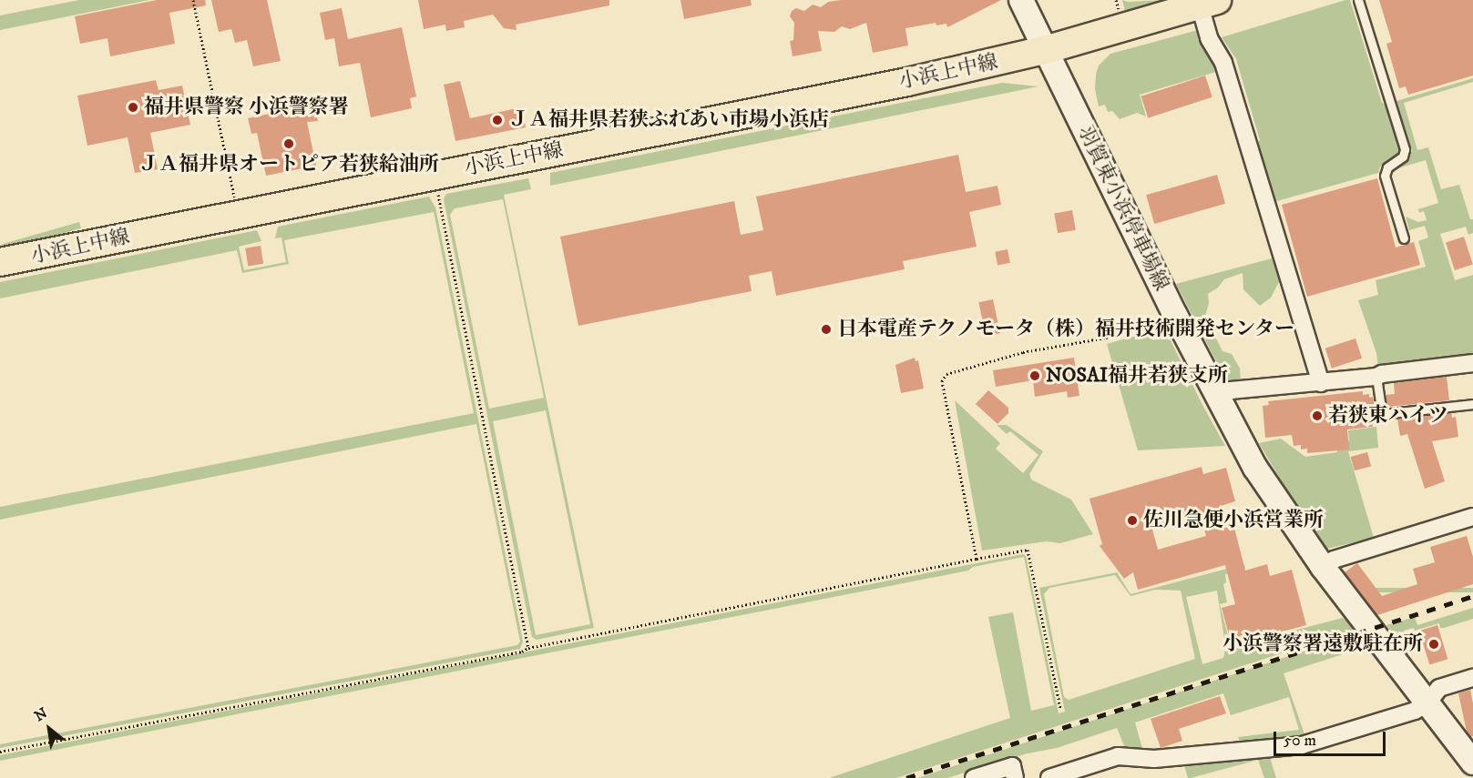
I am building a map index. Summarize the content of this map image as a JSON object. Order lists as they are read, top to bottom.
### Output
{
  "streets": {
    "main road": ["小浜上中線", "羽賀東小浜停車場線"]
  },
  "crossings": [
    ["小浜上中線", "羽賀東小浜停車場線"]
  ],
  "places": [
    "福井県警察 小浜警察署",
    "ＪＡ福井県若狭ふれあい市場小浜店",
    "ＪＡ福井県オートピア若狭給油所",
    "日本電産テクノモータ（株）福井技術開発センター",
    "NOSAI福井若狭支所",
    "若狭東ハイツ",
    "佐川急便小浜営業所",
    "小浜警察署遠敷駐在所"
  ],
  "scale_bar": "50 m",
  "north": "top left"
}
